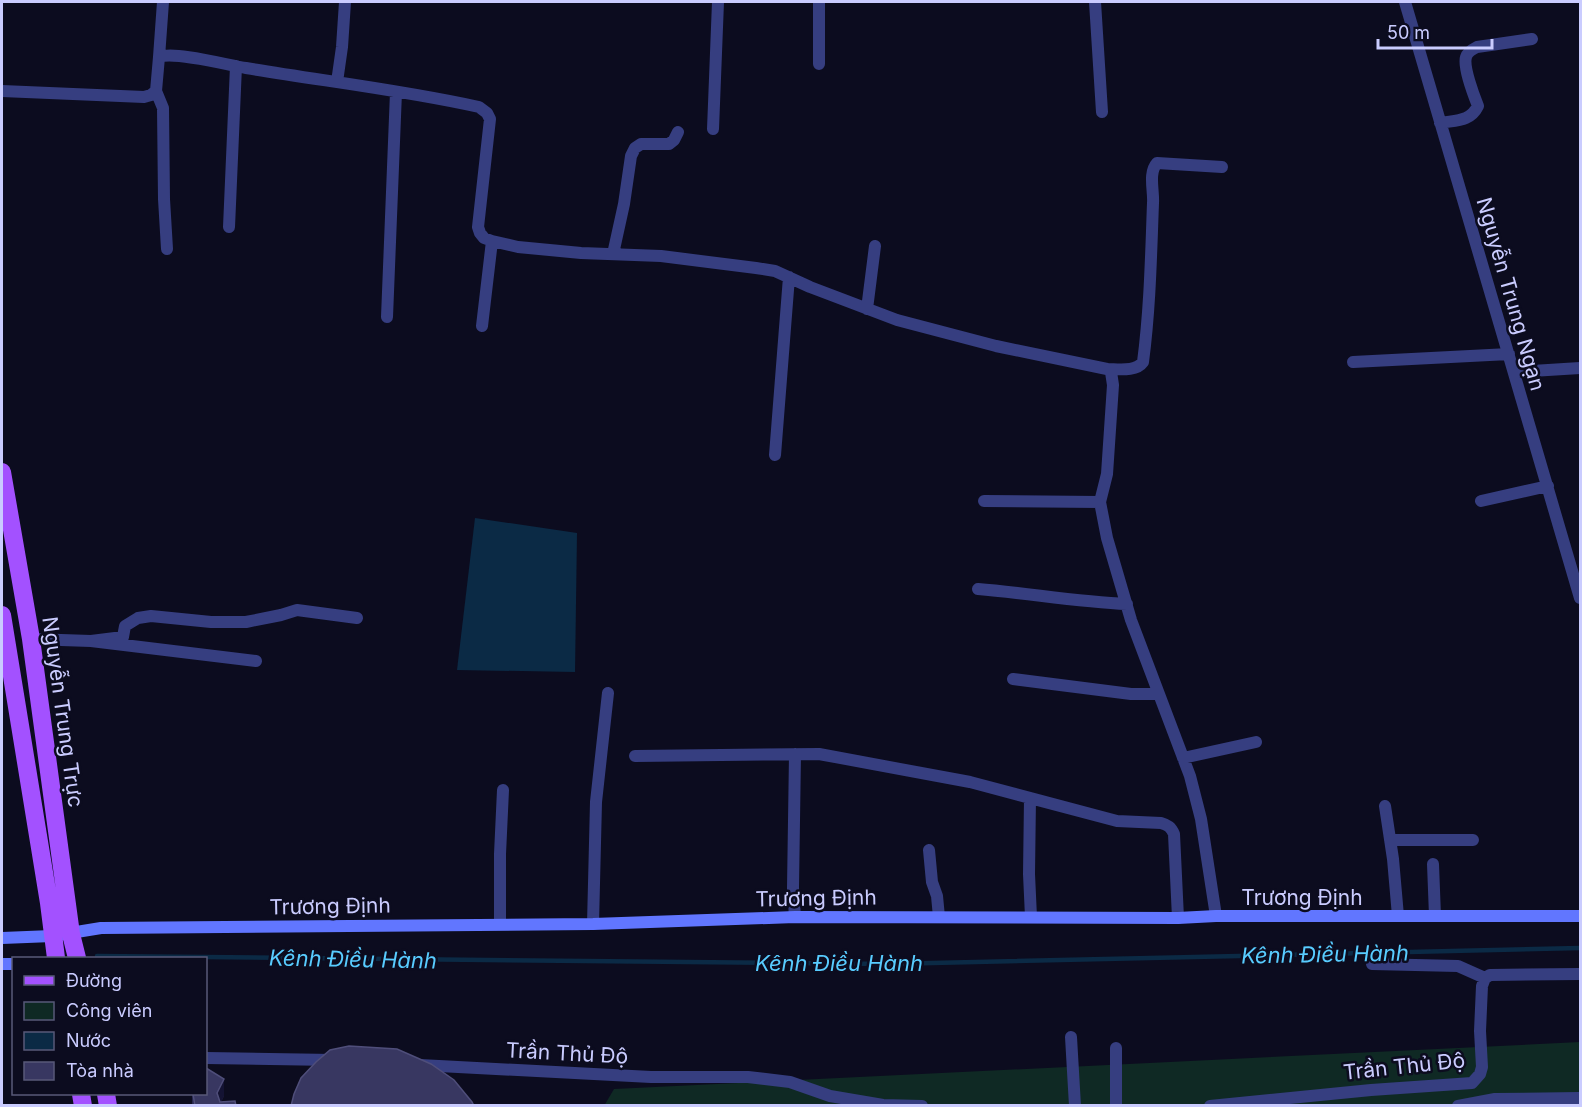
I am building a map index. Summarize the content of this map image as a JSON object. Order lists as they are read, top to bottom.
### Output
{
  "streets": {
    "main road": ["Nguyễn Trung Trực"],
    "street": ["Nguyễn Trung Ngạn", "Trương Định", "Trần Thủ Độ"]
  },
  "crossings": [
    ["Nguyễn Trung Trực", "Trương Định"]
  ],
  "water": ["Kênh Điều Hành"],
  "legend": [
    "Đường",
    "Công viên",
    "Nước",
    "Tòa nhà"
  ],
  "scale_bar": "50 m"
}
